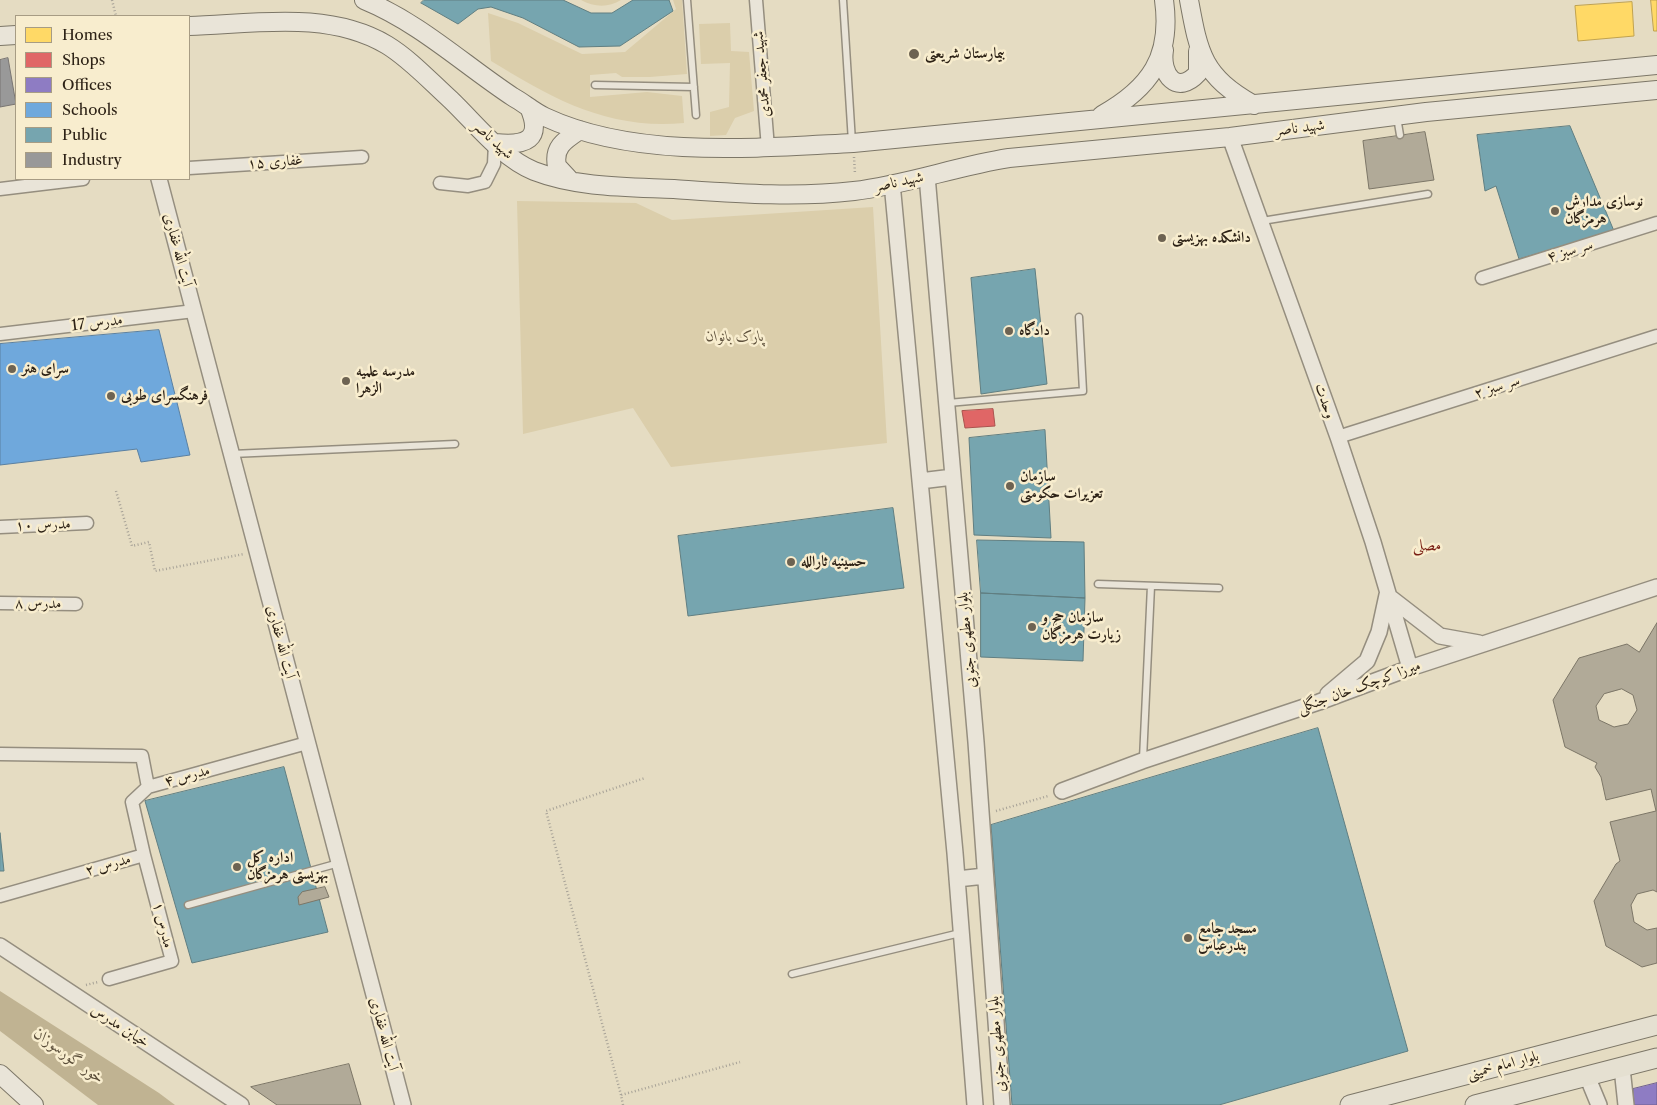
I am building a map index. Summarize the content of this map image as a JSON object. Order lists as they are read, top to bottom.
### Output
{
  "streets": {
    "main road": ["شهید ناصر", "بلوار امام خمینی"],
    "street": [
      "شهید جعفر محمدی",
      "غفاری ۱۵",
      "آیت الله غفاری",
      "سر سبز ۴",
      "مدرس 17",
      "سر سبز ۲",
      "وحدت",
      "مدرس ۱۰",
      "مدرس ۸",
      "بلوار مطهری جنوبی",
      "میرزا کوچک خان جنگلی",
      "مدرس ۴",
      "مدرس ۲",
      "مدرس ۱",
      "خیابن مدرس"
    ]
  },
  "crossings": [
    ["شهید جعفر محمدی", "شهید ناصر"],
    ["شهید ناصر", "وحدت"],
    ["شهید ناصر", "بلوار مطهری جنوبی"],
    ["آیت الله غفاری", "مدرس 17"],
    ["آیت الله غفاری", "مدرس ۴"],
    ["سر سبز ۲", "وحدت"],
    ["وحدت", "میرزا کوچک خان جنگلی"],
    ["مدرس ۴", "مدرس ۲"],
    ["مدرس ۲", "مدرس ۱"]
  ],
  "districts": ["مصلی"],
  "water": ["خور گورسوزان"],
  "parks": ["پارک بانوان"],
  "places": [
    "بیمارستان شریعتی",
    "نوسازی مدارش هرمزگان",
    "دانشکده بهزیستی",
    "دادگاه",
    "سرای هنر",
    "مدرسه علمیه الزهرا",
    "فرهنگسرای طوبی",
    "سازمان تعزیرات حکومتی",
    "حسینیه ثارالله",
    "سازمان حج و زیارت هرمزگان",
    "اداره کل بهزیستی هرمزگان",
    "مسجد جامع بندرعباس"
  ],
  "legend": [
    "Homes",
    "Shops",
    "Offices",
    "Schools",
    "Public",
    "Industry"
  ]
}
